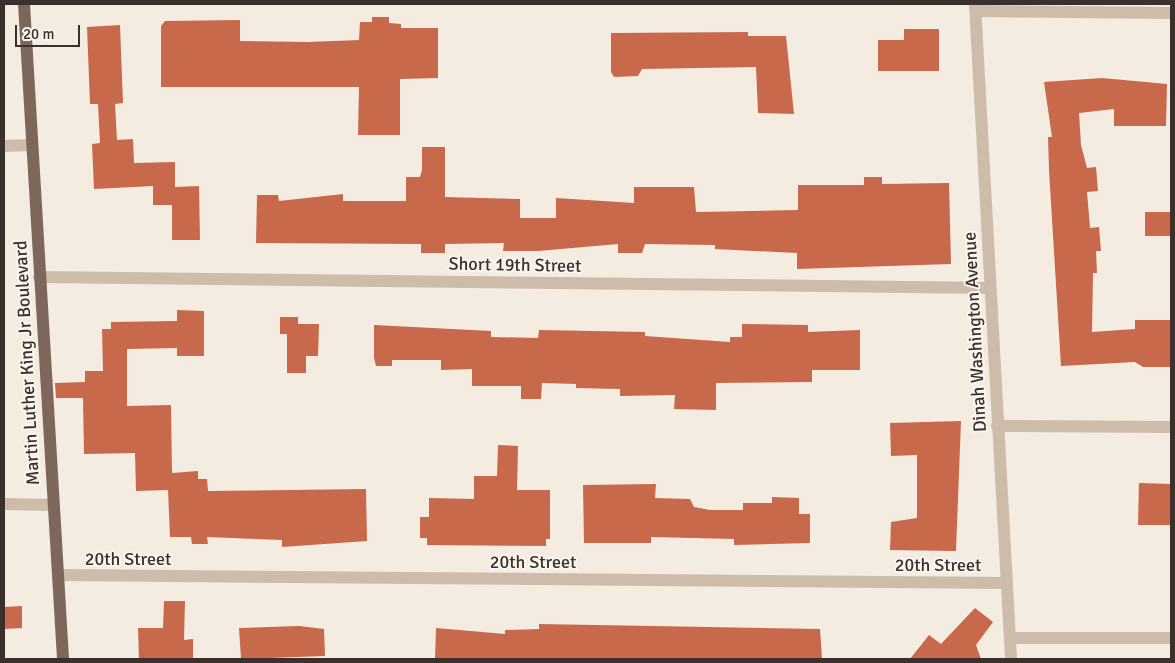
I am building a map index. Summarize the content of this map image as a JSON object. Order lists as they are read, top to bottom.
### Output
{
  "streets": {
    "main road": ["Martin Luther King Jr Boulevard"],
    "street": ["Short 19th Street", "Dinah Washington Avenue", "20th Street"]
  },
  "crossings": [
    ["Short 19th Street", "Dinah Washington Avenue"],
    ["Short 19th Street", "Martin Luther King Jr Boulevard"],
    ["Dinah Washington Avenue", "20th Street"],
    ["Martin Luther King Jr Boulevard", "20th Street"]
  ],
  "scale_bar": "20 m"
}
